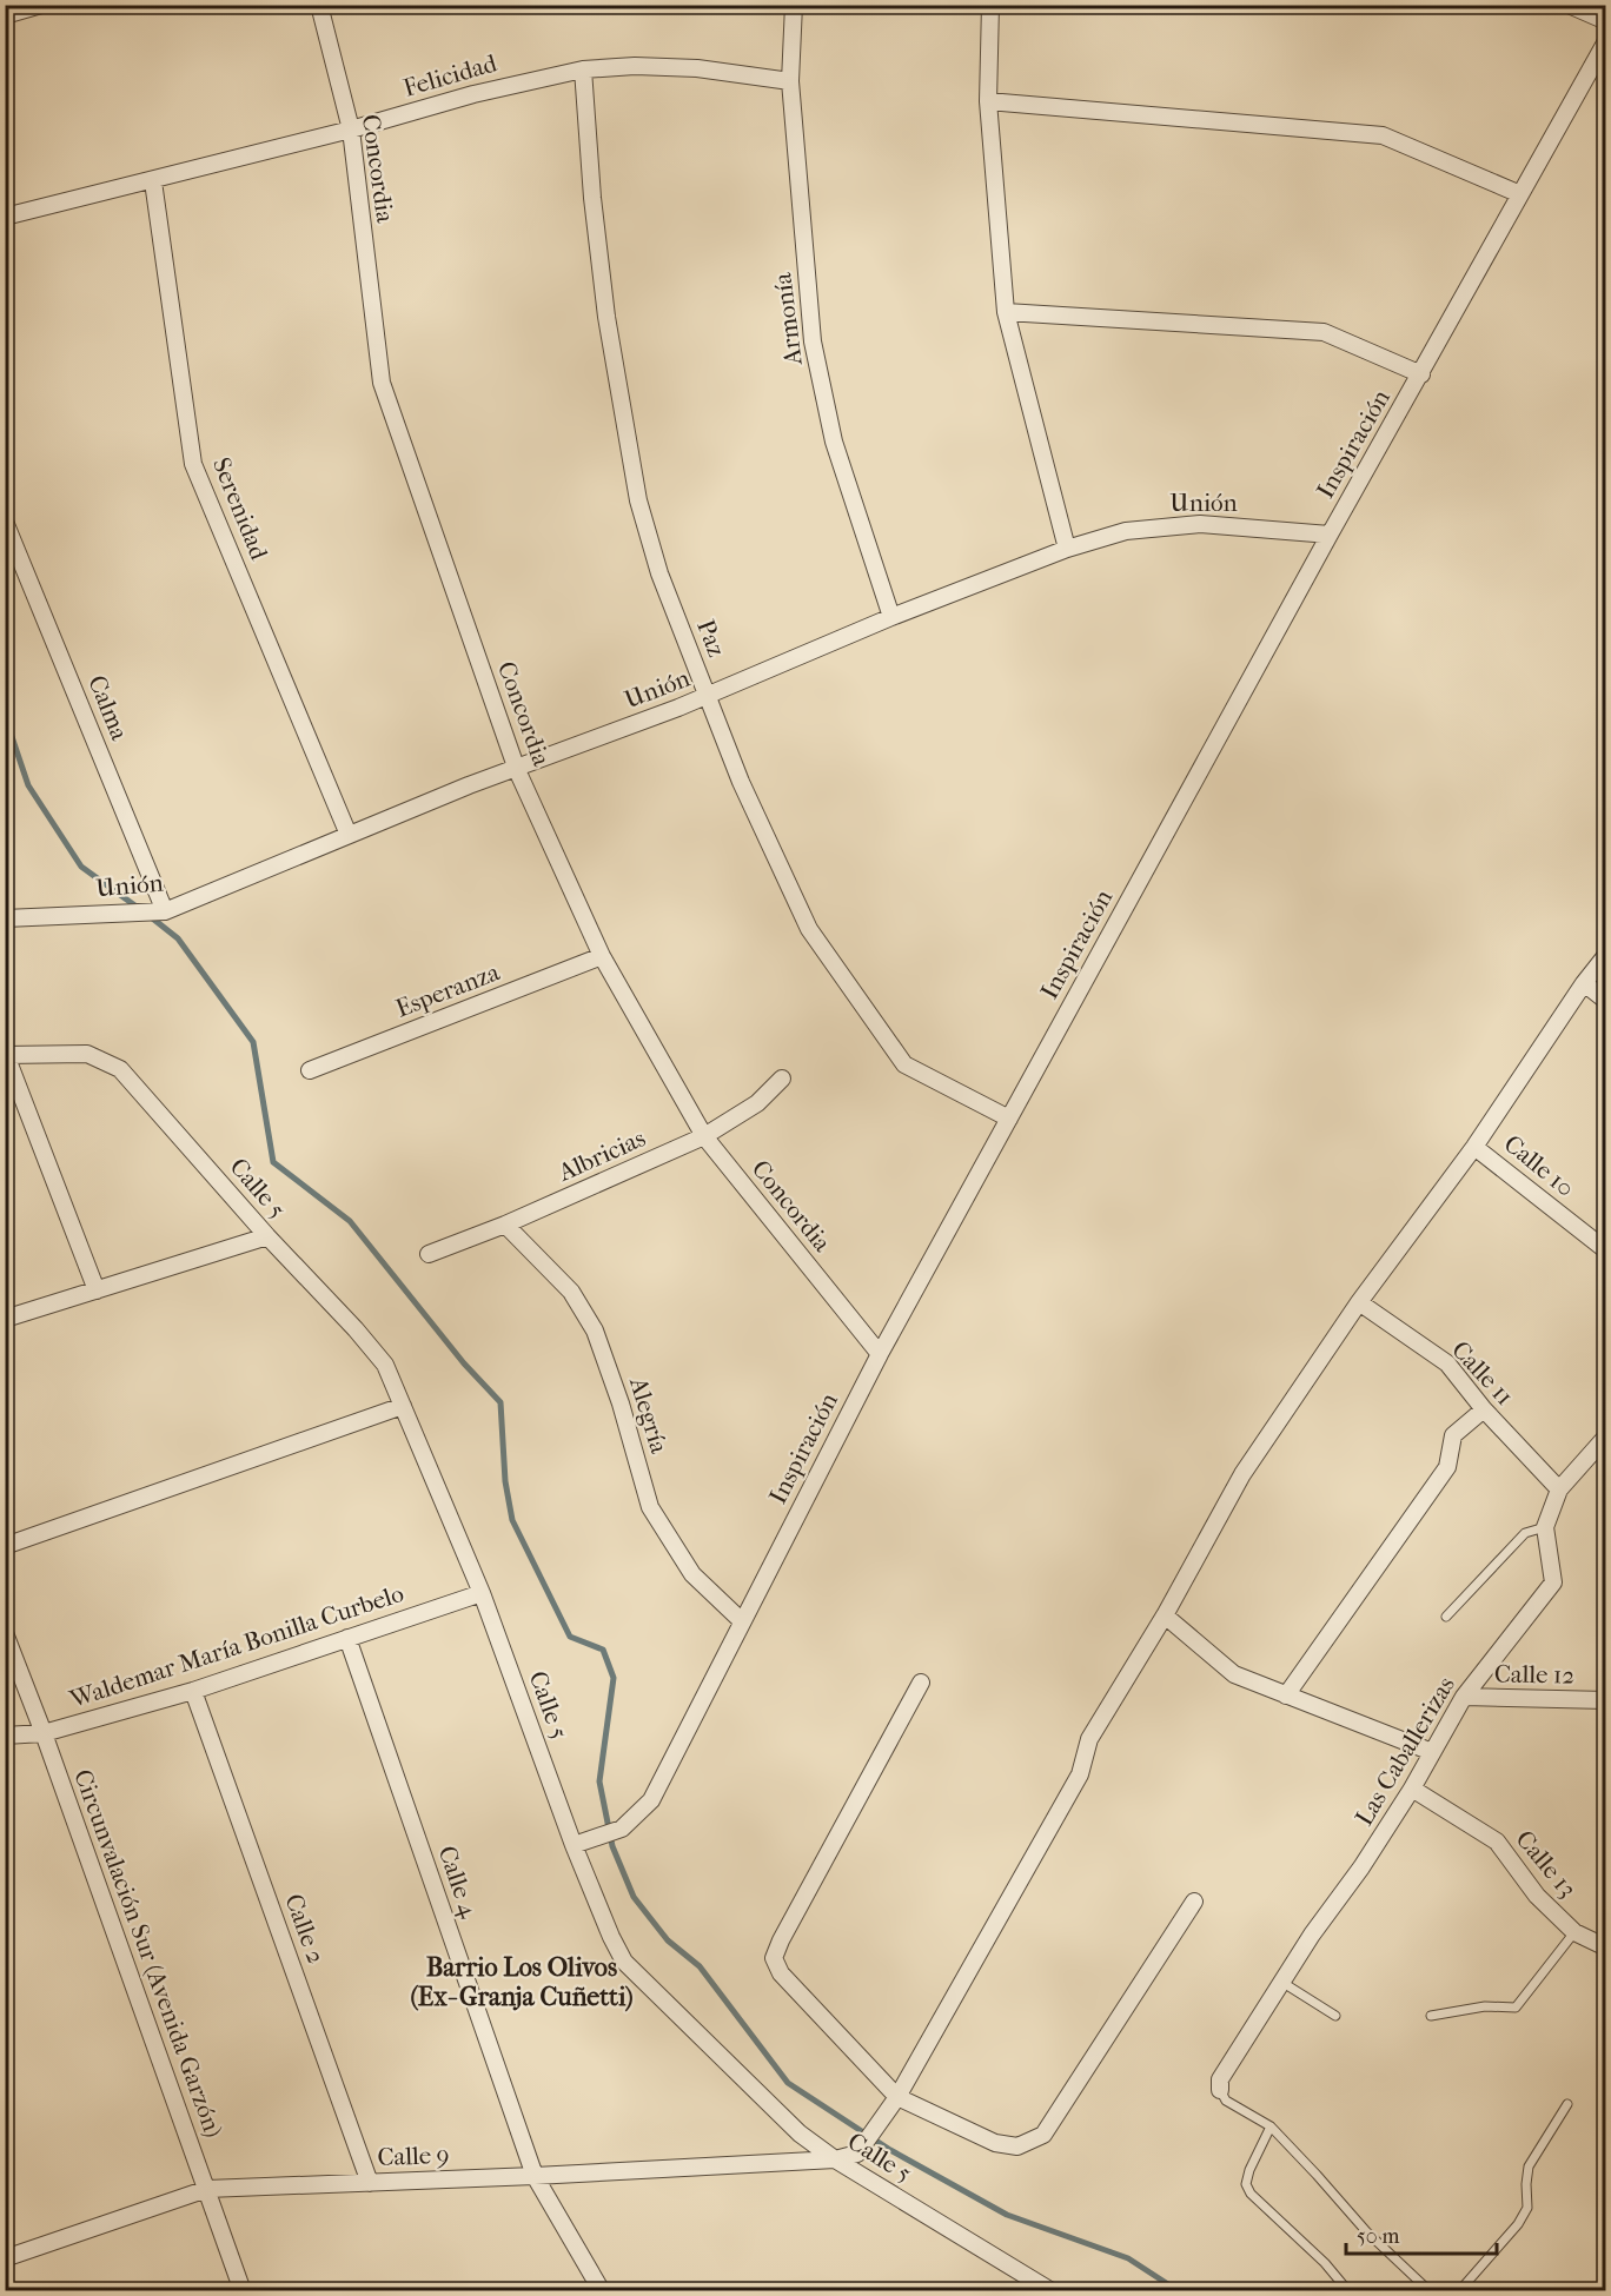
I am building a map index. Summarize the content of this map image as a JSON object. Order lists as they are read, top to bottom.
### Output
{
  "streets": {
    "street": [
      "Felicidad",
      "Concordia",
      "Armonía",
      "Inspiración",
      "Unión",
      "Serenidad",
      "Paz",
      "Calma",
      "Esperanza",
      "Albricias",
      "Calle 10",
      "Calle 5",
      "Calle 11",
      "Alegría",
      "Waldemar María Bonilla Curbelo",
      "Calle 12",
      "Las Caballerizas",
      "Calle 13",
      "Calle 4",
      "Calle 2",
      "Circunvalación Sur (Avenida Garzón)",
      "Calle 9"
    ]
  },
  "crossings": [
    ["Felicidad", "Concordia"],
    ["Felicidad", "Armonía"],
    ["Felicidad", "Serenidad"],
    ["Felicidad", "Paz"],
    ["Concordia", "Inspiración"],
    ["Concordia", "Unión"],
    ["Concordia", "Esperanza"],
    ["Concordia", "Albricias"],
    ["Armonía", "Unión"],
    ["Inspiración", "Unión"],
    ["Inspiración", "Paz"],
    ["Inspiración", "Calle 5"],
    ["Inspiración", "Alegría"],
    ["Unión", "Serenidad"],
    ["Unión", "Paz"],
    ["Unión", "Calma"],
    ["Albricias", "Alegría"],
    ["Calle 5", "Waldemar María Bonilla Curbelo"],
    ["Calle 5", "Calle 9"],
    ["Calle 11", "Las Caballerizas"],
    ["Waldemar María Bonilla Curbelo", "Calle 4"],
    ["Waldemar María Bonilla Curbelo", "Calle 2"],
    ["Waldemar María Bonilla Curbelo", "Circunvalación Sur (Avenida Garzón)"],
    ["Calle 12", "Las Caballerizas"],
    ["Las Caballerizas", "Calle 13"],
    ["Calle 4", "Calle 9"],
    ["Calle 2", "Calle 9"],
    ["Circunvalación Sur (Avenida Garzón)", "Calle 9"]
  ],
  "districts": ["Barrio Los Olivos (Ex- Granja Cuñetti)"],
  "scale_bar": "50 m"
}
